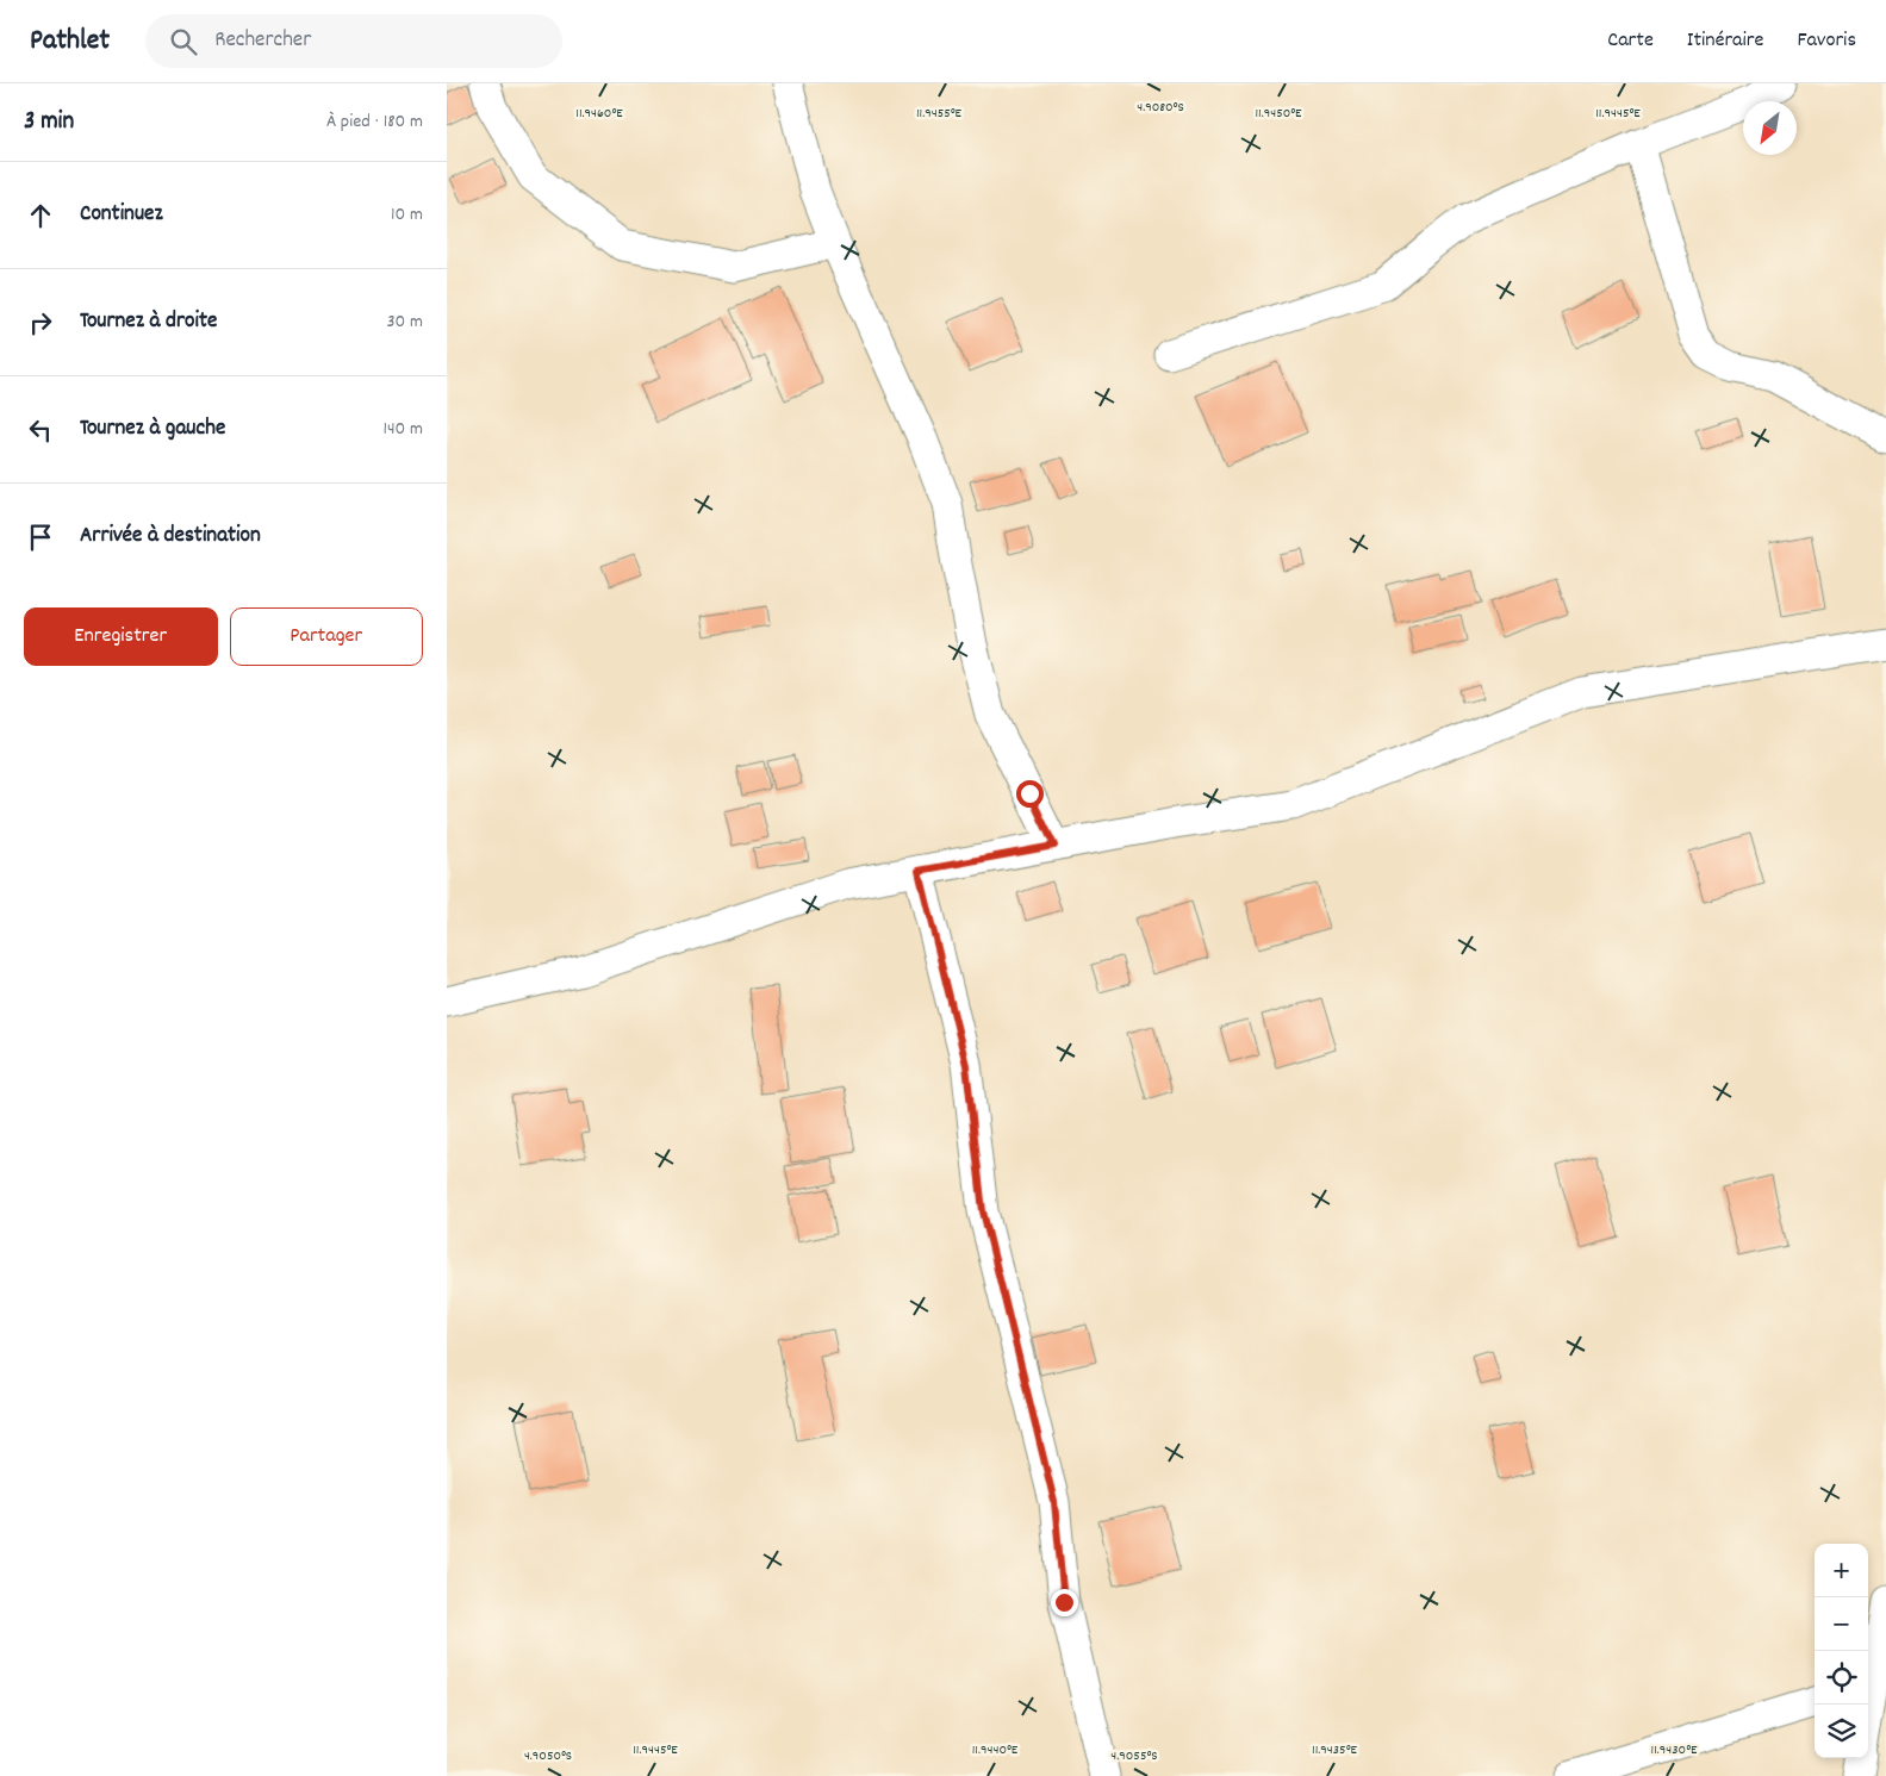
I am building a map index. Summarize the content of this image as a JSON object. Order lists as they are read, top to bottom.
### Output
{
  "north": "bottom left",
  "page": {
    "header": "Pathlet",
    "search": "Rechercher",
    "nav": ["Carte", "Itinéraire", "Favoris"],
    "heading": ["3 min", "À pied · 180 m"],
    "list": [
      ["Continuez", "10 m"],
      ["Tournez à droite", "30 m"],
      ["Tournez à gauche", "140 m"],
      "Arrivée à destination"
    ],
    "buttons": ["Enregistrer", "Partager"],
    "map_buttons": ["+", "−"]
  },
  "coordinates": [
    "4.9080°S",
    "11.9460°E",
    "11.9455°E",
    "11.9450°E",
    "11.9445°E",
    "11.9440°E",
    "11.9435°E",
    "11.9430°E",
    "4.9050°S",
    "4.9055°S"
  ]
}
